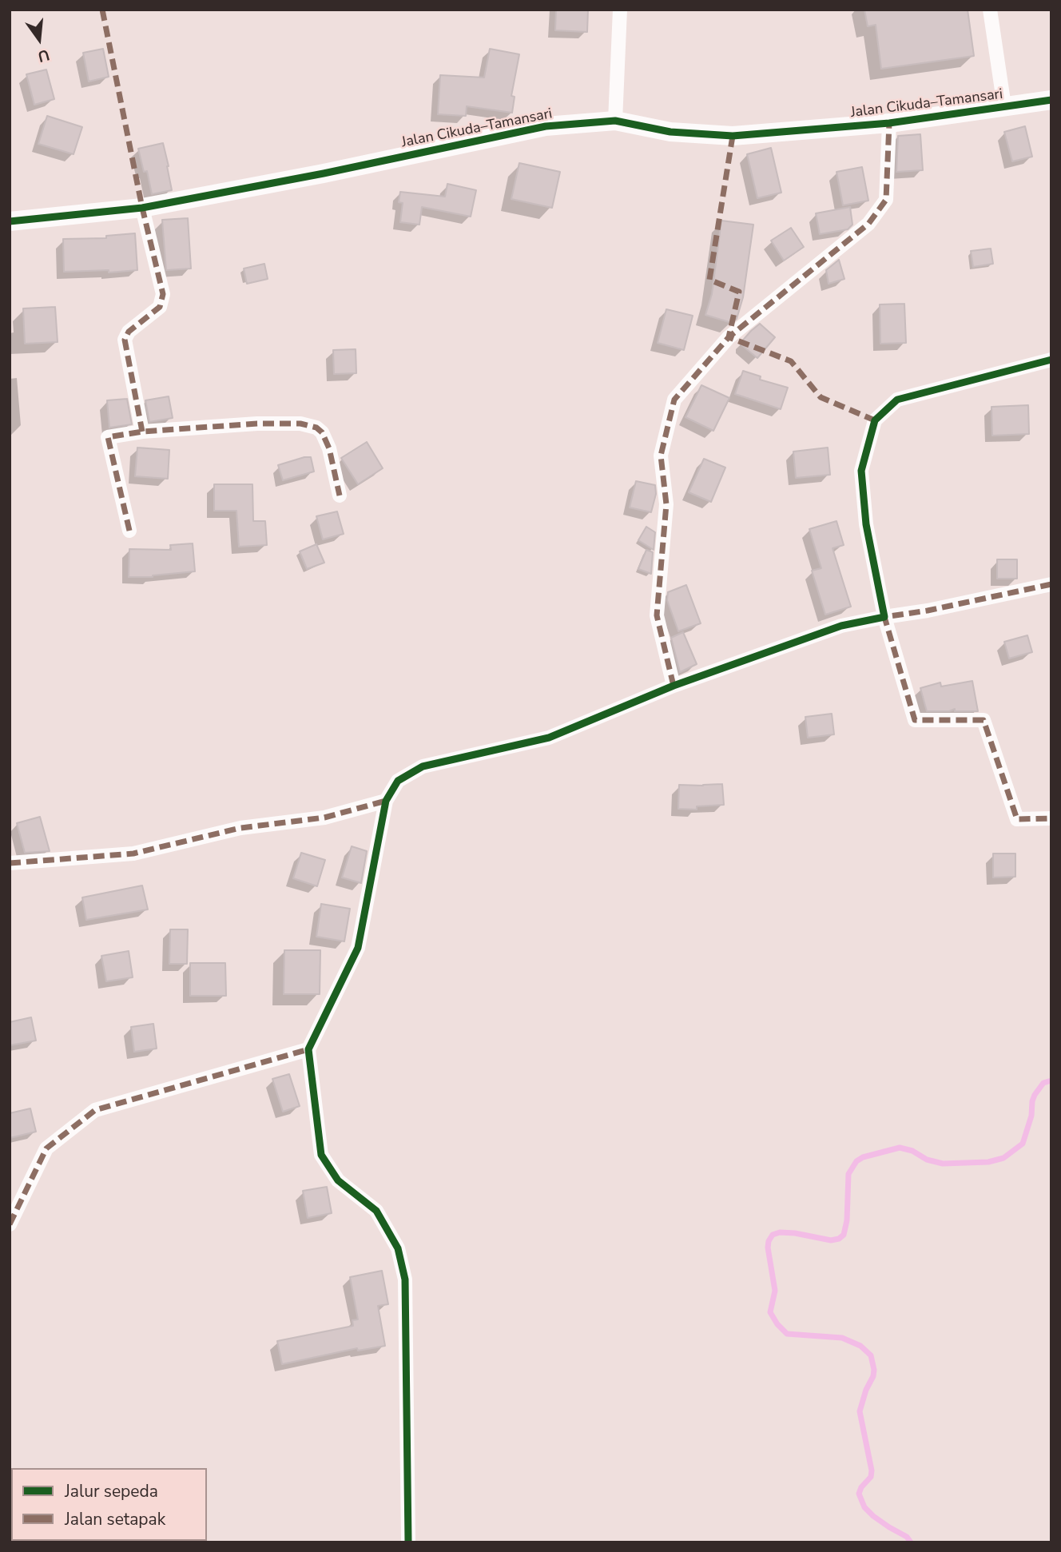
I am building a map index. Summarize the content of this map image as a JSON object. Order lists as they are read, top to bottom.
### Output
{
  "streets": {
    "street": ["Jalan Cikuda–Tamansari"]
  },
  "legend": ["Jalur sepeda", "Jalan setapak"],
  "north": "bottom"
}
